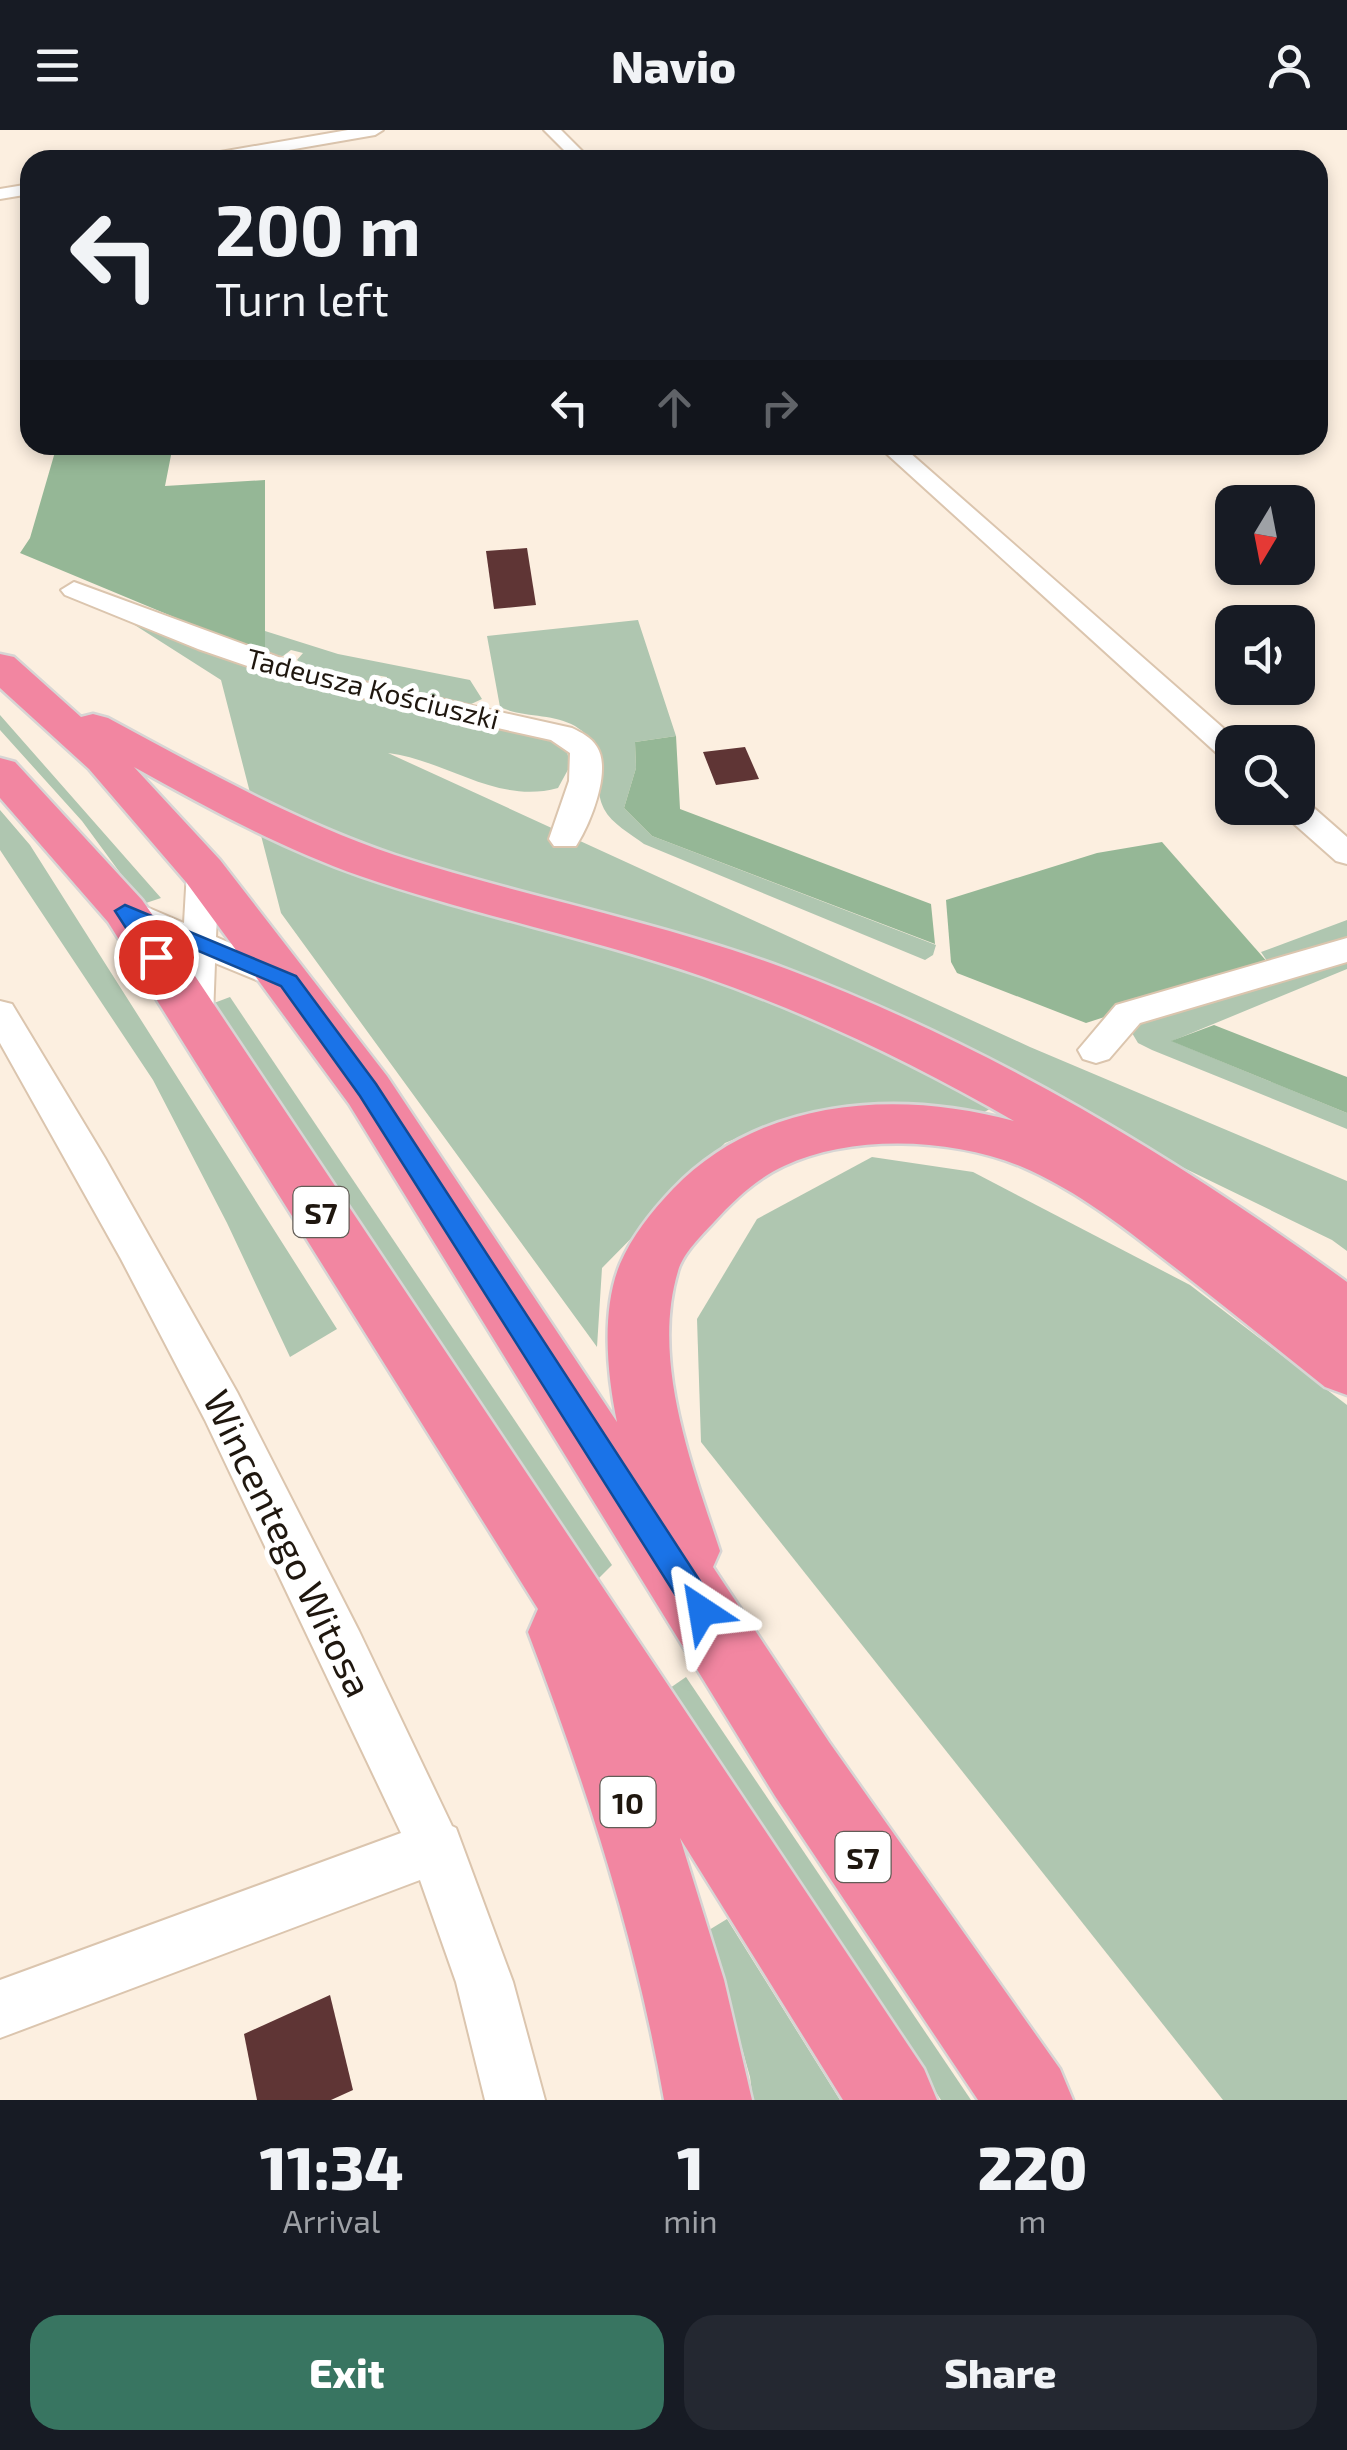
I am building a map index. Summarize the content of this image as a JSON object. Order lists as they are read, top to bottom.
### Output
{
  "streets": {
    "highway": ["S7", "10"],
    "street": ["Tadeusza Kościuszki", "Wincentego Witosa"]
  },
  "crossings": [
    ["S7", "10"]
  ],
  "north": "bottom",
  "page": {
    "header": "Navio",
    "turn": ["200 m", "Turn left"],
    "eta": [
      "11:34",
      "Arrival",
      "1",
      "min",
      "220",
      "m"
    ],
    "buttons": ["Exit", "Share"]
  }
}
